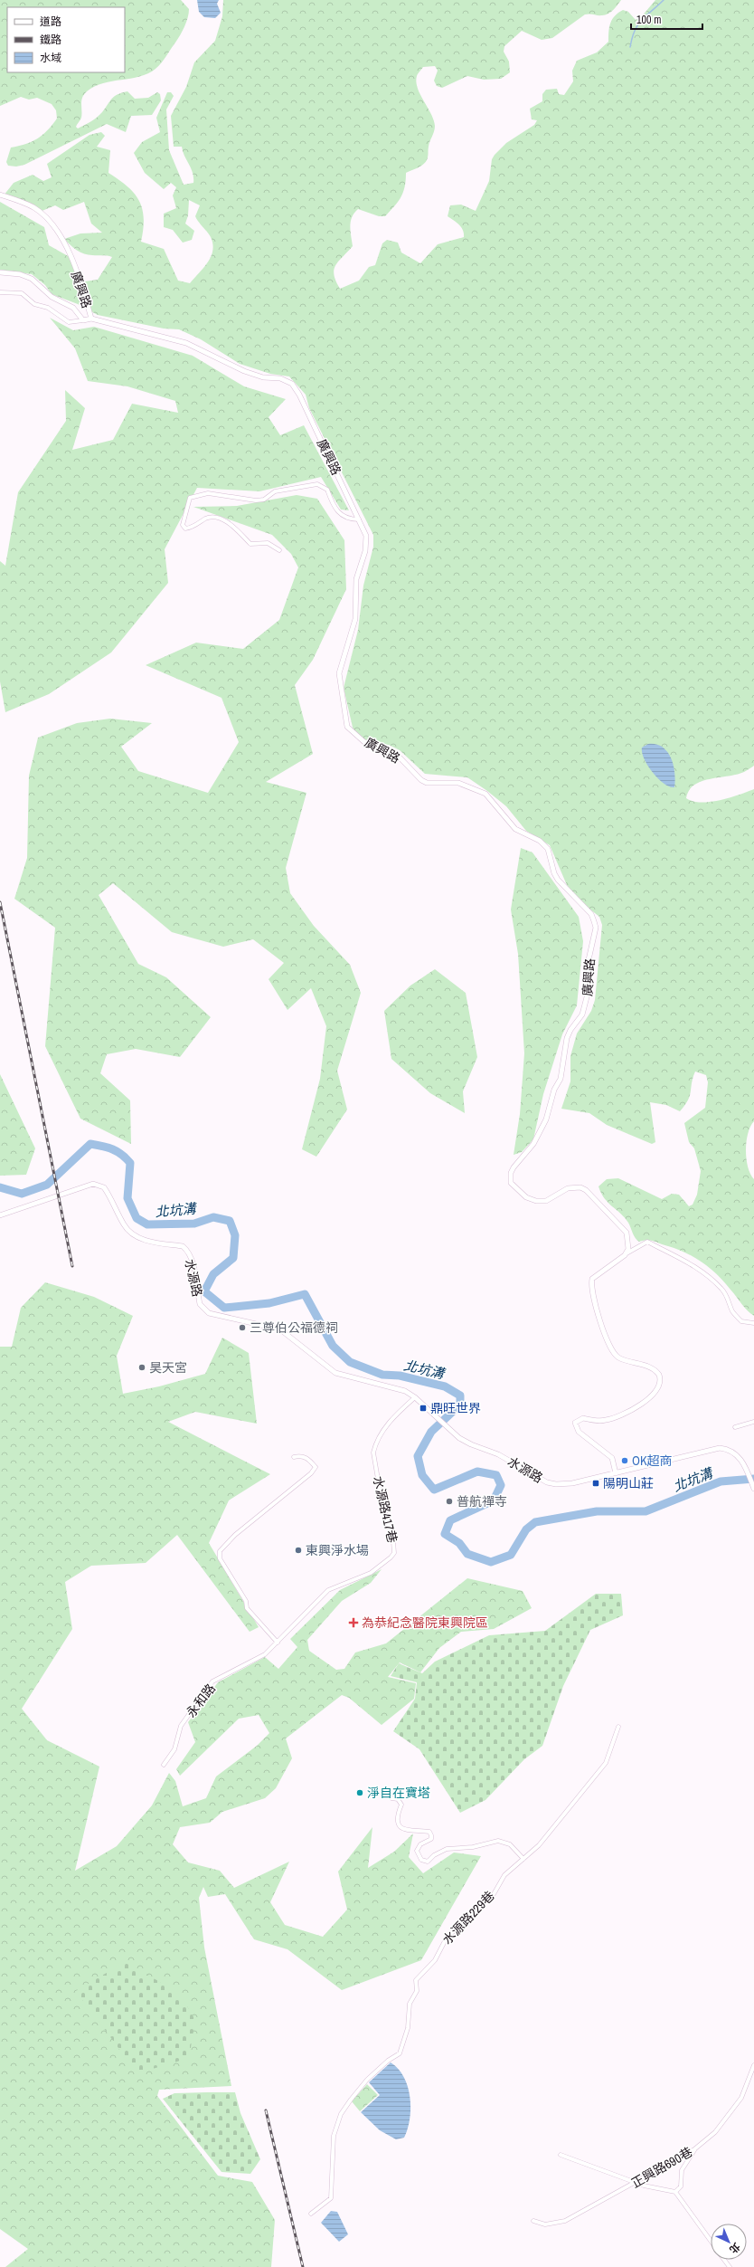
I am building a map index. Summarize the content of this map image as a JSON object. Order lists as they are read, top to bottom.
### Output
{
  "streets": {
    "street": [
      "廣興路",
      "水源路",
      "水源路417巷",
      "永和路",
      "水源路229巷",
      "正興路690巷"
    ]
  },
  "crossings": [
    ["水源路", "水源路417巷"],
    ["水源路417巷", "永和路"]
  ],
  "water": ["北坑溝"],
  "places": {
    "other": [
      "三尊伯公福德祠",
      "昊天宮",
      "OK超商",
      "普航禪寺",
      "東興淨水場",
      "淨自在寶塔"
    ],
    "transit": ["鼎旺世界", "陽明山莊"],
    "health": ["為恭紀念醫院東興院區"]
  },
  "legend": ["道路", "鐵路", "水域"],
  "scale_bar": "100 m",
  "north": "bottom right"
}
